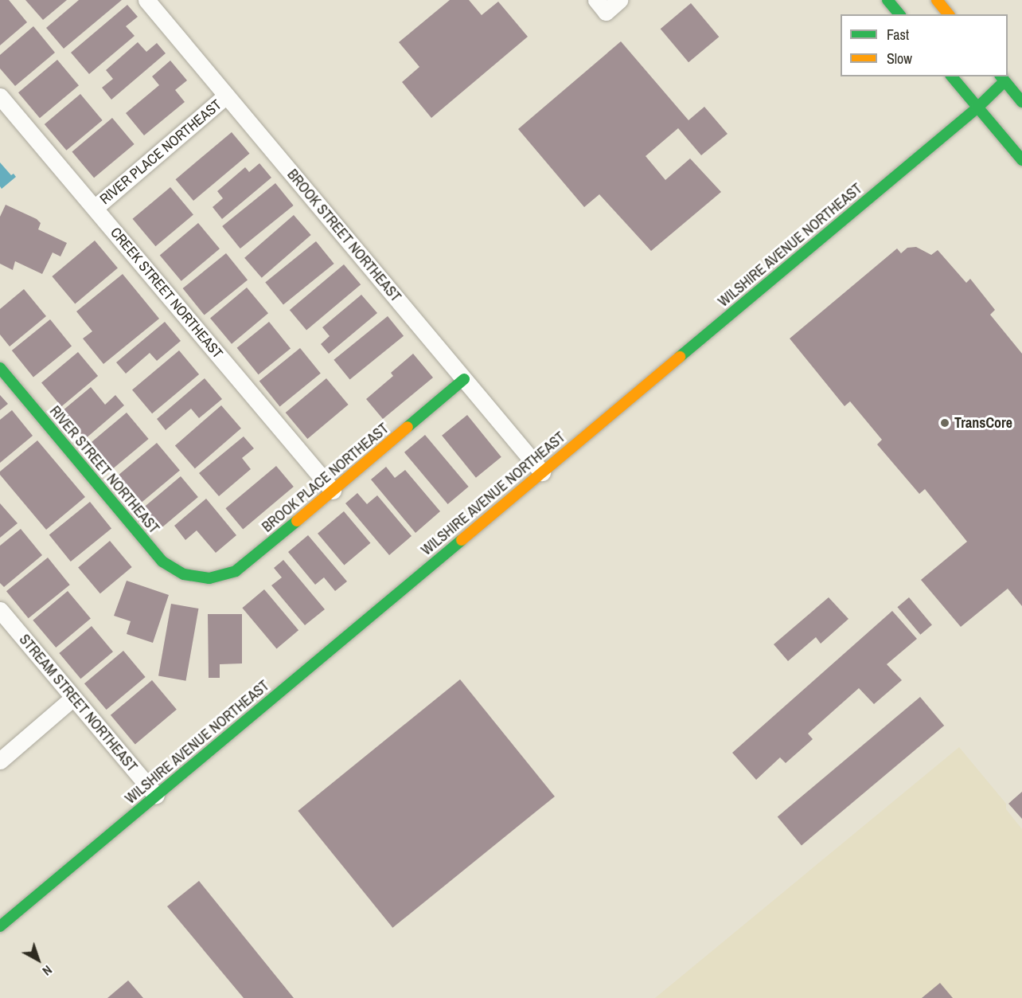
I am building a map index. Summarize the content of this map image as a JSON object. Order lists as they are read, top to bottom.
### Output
{
  "streets": {
    "street": [
      "RIVER PLACE NORTHEAST",
      "BROOK STREET NORTHEAST",
      "WILSHIRE AVENUE NORTHEAST",
      "CREEK STREET NORTHEAST",
      "RIVER STREET NORTHEAST",
      "BROOK PLACE NORTHEAST",
      "STREAM STREET NORTHEAST"
    ]
  },
  "crossings": [
    ["RIVER PLACE NORTHEAST", "BROOK STREET NORTHEAST"],
    ["RIVER PLACE NORTHEAST", "CREEK STREET NORTHEAST"],
    ["BROOK STREET NORTHEAST", "WILSHIRE AVENUE NORTHEAST"],
    ["BROOK STREET NORTHEAST", "BROOK PLACE NORTHEAST"],
    ["WILSHIRE AVENUE NORTHEAST", "STREAM STREET NORTHEAST"],
    ["CREEK STREET NORTHEAST", "BROOK PLACE NORTHEAST"],
    ["RIVER STREET NORTHEAST", "BROOK PLACE NORTHEAST"]
  ],
  "places": ["TransCore"],
  "legend": ["Fast", "Slow"],
  "north": "bottom right"
}
